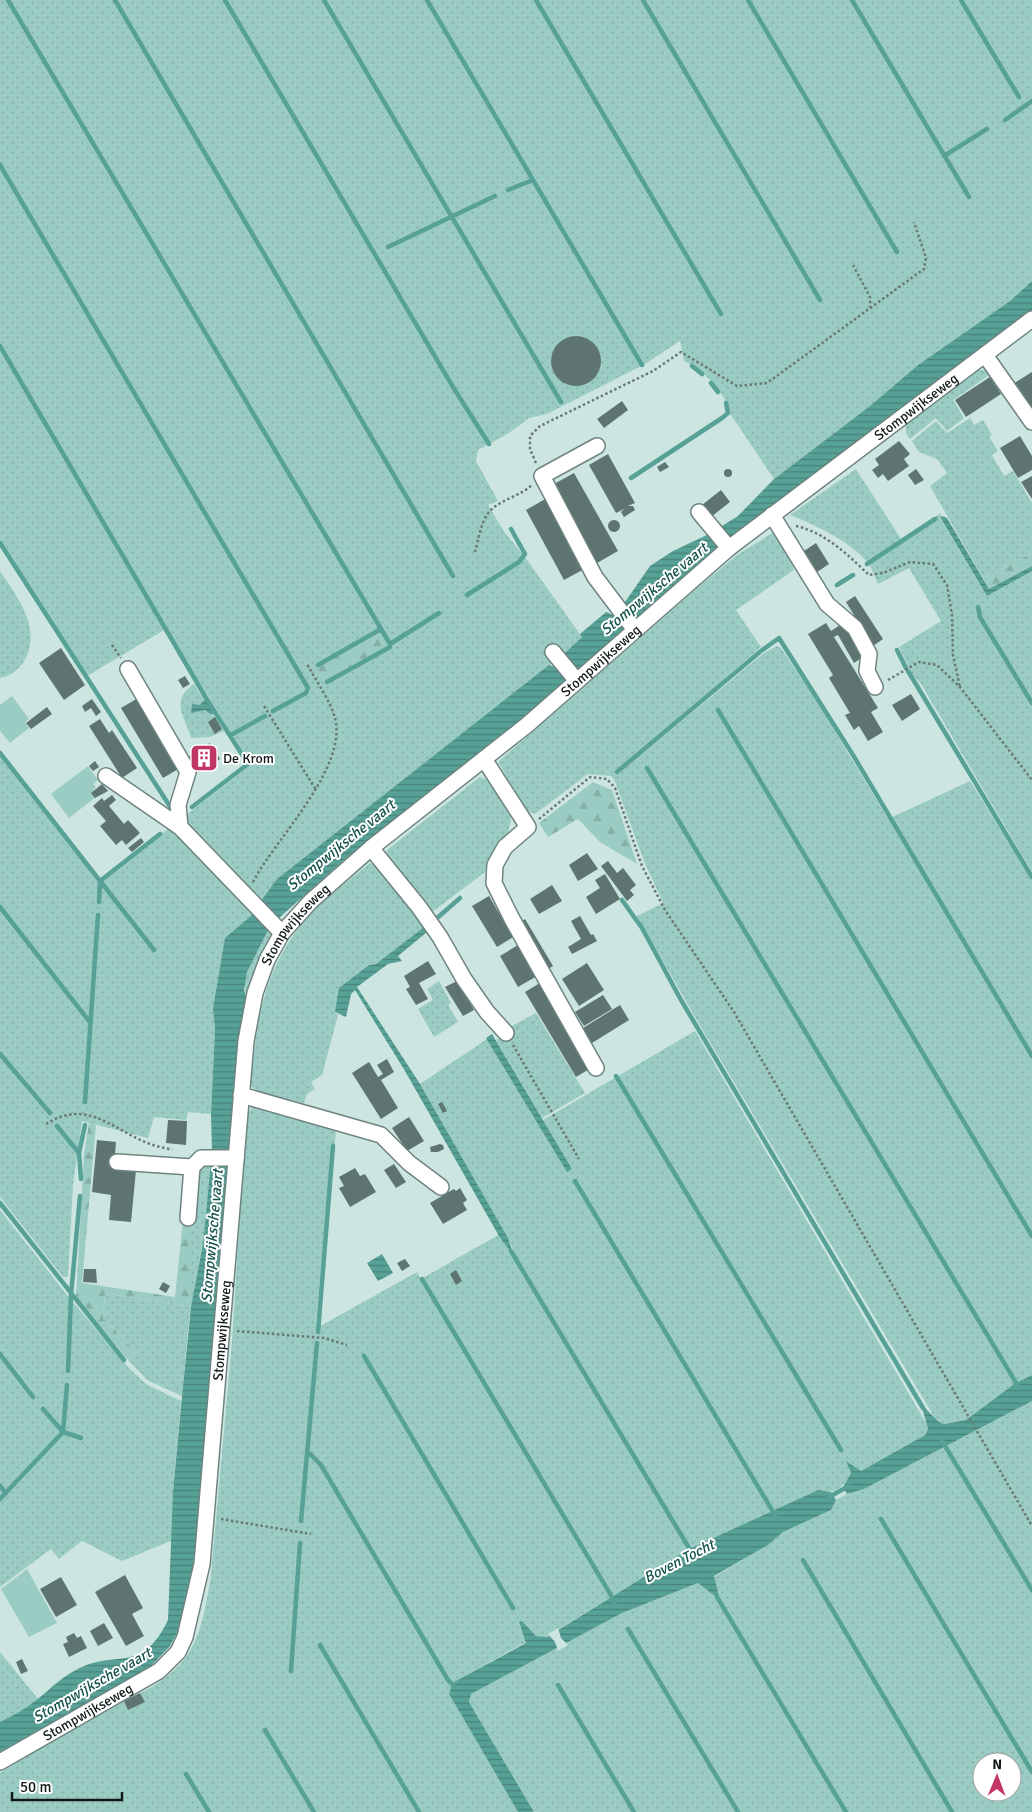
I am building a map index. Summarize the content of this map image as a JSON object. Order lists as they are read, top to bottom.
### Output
{
  "streets": {
    "street": ["Stompwijkseweg"]
  },
  "water": ["Stompwijksche vaart", "Boven Tocht"],
  "places": {
    "building": ["De Krom"]
  },
  "scale_bar": "50 m",
  "north": "top"
}
